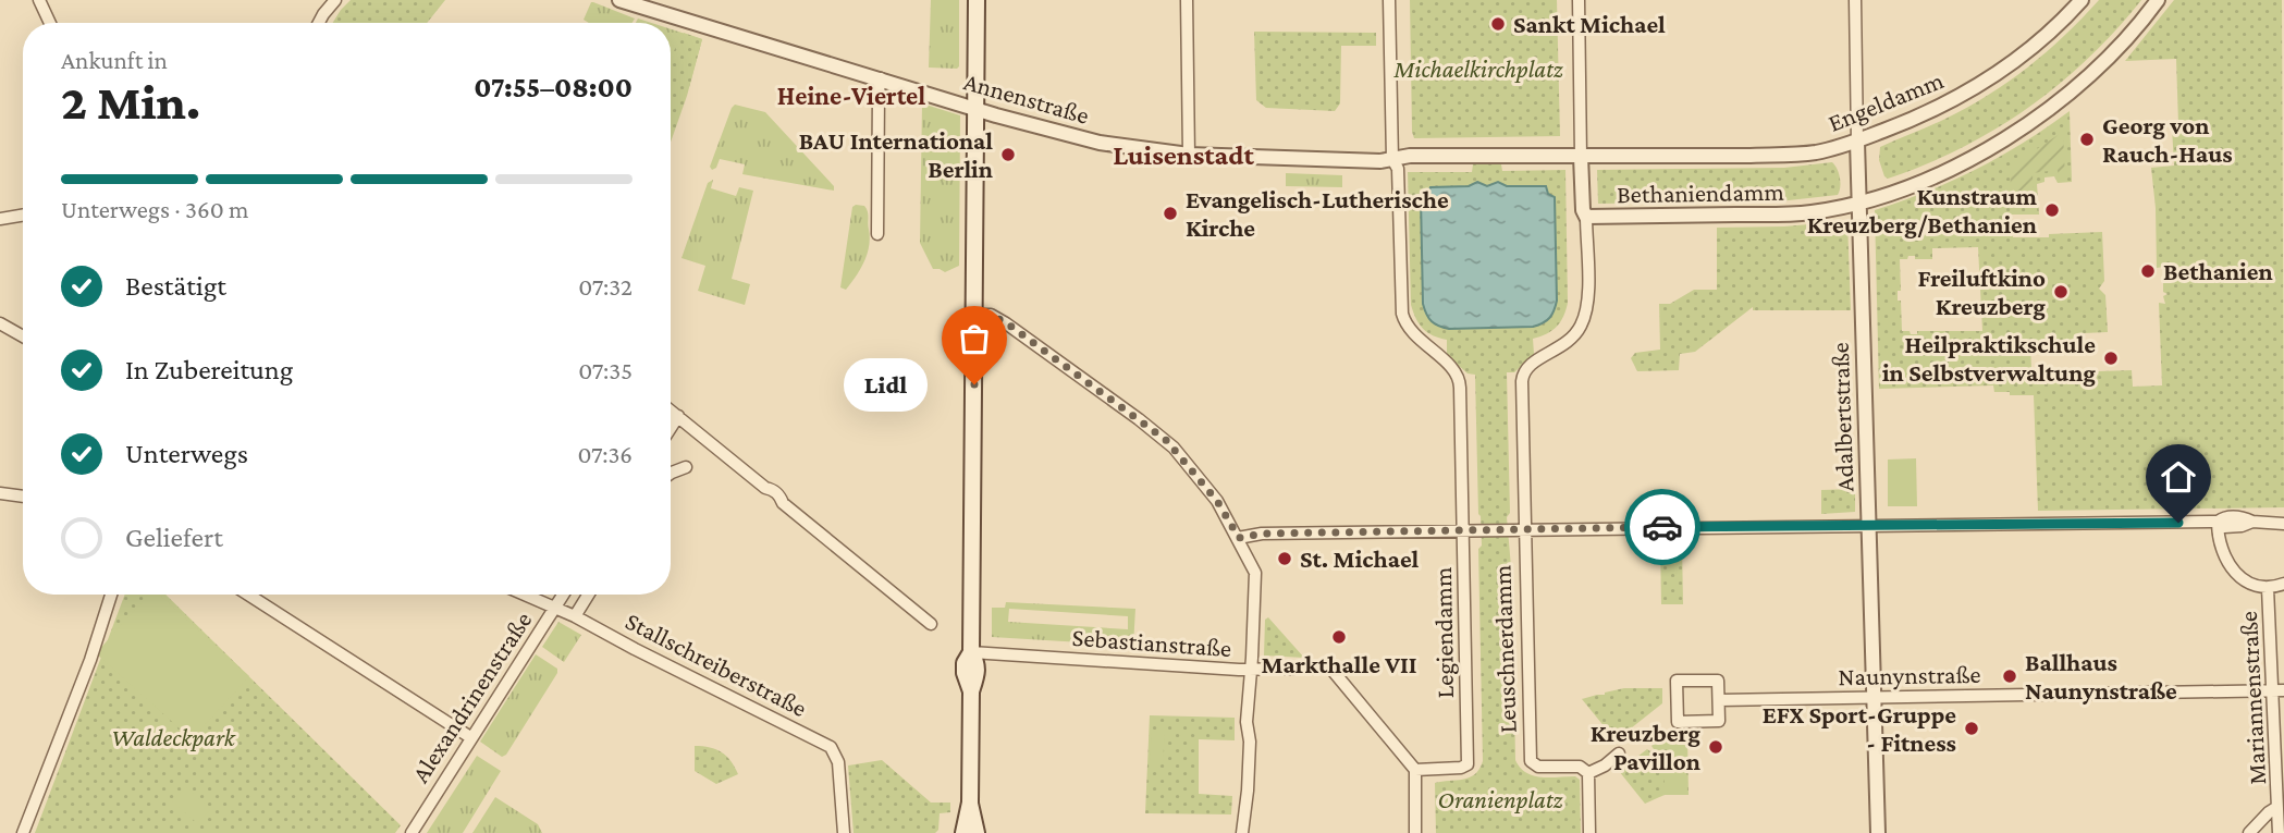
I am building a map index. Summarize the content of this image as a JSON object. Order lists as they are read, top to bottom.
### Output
{
  "streets": {
    "street": [
      "Annenstraße",
      "Engeldamm",
      "Bethaniendamm",
      "Adalbertstraße",
      "Legiendamm",
      "Sebastianstraße",
      "Leuschnerdamm",
      "Stallschreiberstraße",
      "Naunynstraße",
      "Alexandrinenstraße",
      "Mariannenstraße"
    ]
  },
  "crossings": [
    ["Annenstraße", "Legiendamm"],
    ["Engeldamm", "Adalbertstraße"],
    ["Engeldamm", "Leuschnerdamm"],
    ["Bethaniendamm", "Adalbertstraße"],
    ["Bethaniendamm", "Leuschnerdamm"],
    ["Adalbertstraße", "Naunynstraße"],
    ["Legiendamm", "Sebastianstraße"],
    ["Stallschreiberstraße", "Alexandrinenstraße"],
    ["Naunynstraße", "Mariannenstraße"]
  ],
  "districts": ["Heine-Viertel", "Luisenstadt"],
  "parks": ["Michaelkirchplatz", "Waldeckpark", "Oranienplatz"],
  "places": [
    "Sankt Michael",
    "Georg von Rauch-Haus",
    "BAU International Berlin",
    "Kunstraum Kreuzberg/Bethanien",
    "Evangelisch-Lutherische Kirche",
    "Bethanien",
    "Freiluftkino Kreuzberg",
    "Heilpraktikschule in Selbstverwaltung",
    "Lidl",
    "St. Michael",
    "Markthalle VII",
    "Ballhaus Naunynstraße",
    "EFX Sport-Gruppe - Fitness",
    "Kreuzberg Pavillon"
  ],
  "page": {
    "heading": ["2 Min.", "Ankunft in", "07:55–08:00"],
    "bar": "Unterwegs · 360 m",
    "list": [
      ["Bestätigt", "07:32"],
      ["In Zubereitung", "07:35"],
      ["Unterwegs", "07:36"],
      "Geliefert"
    ],
    "bubble": "Lidl"
  }
}
